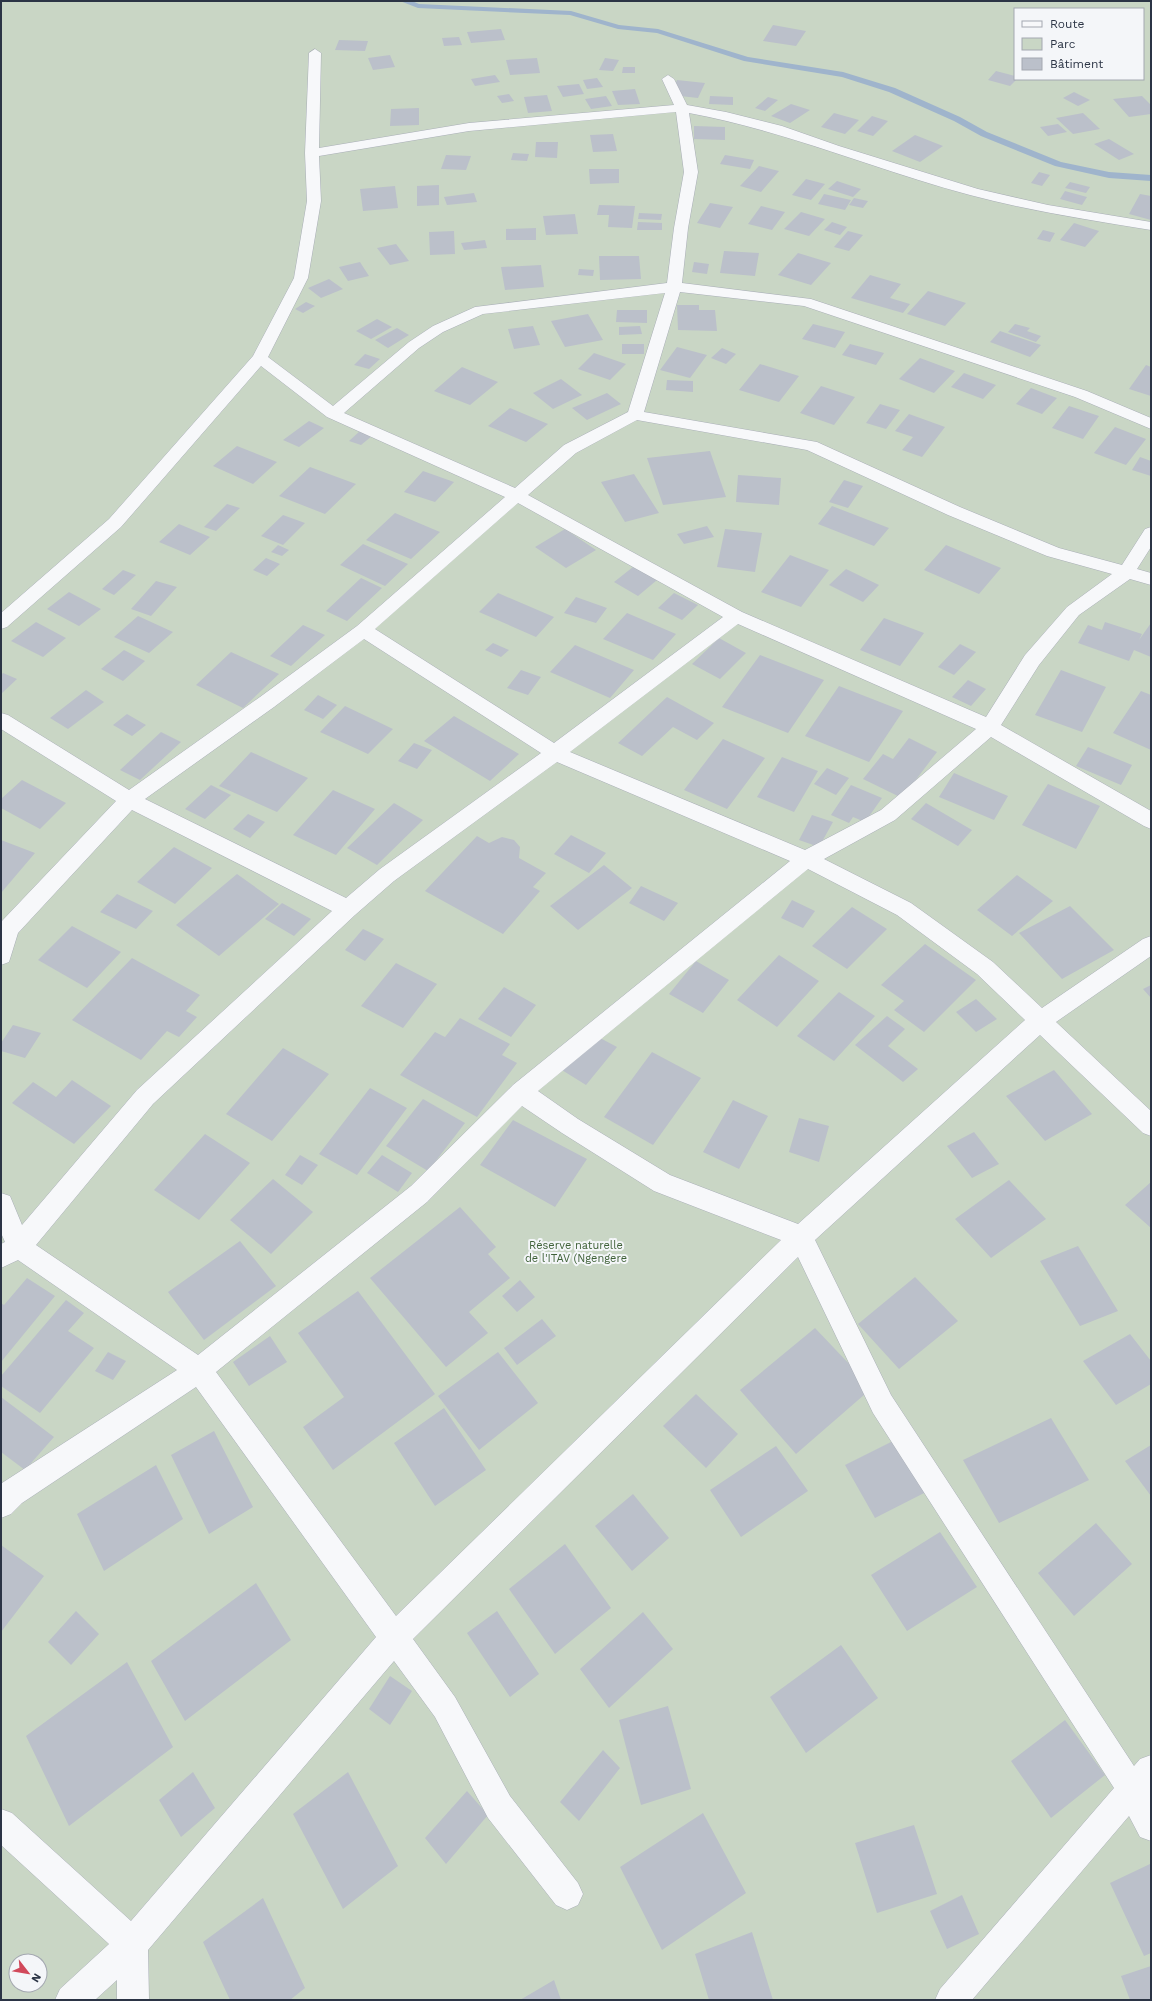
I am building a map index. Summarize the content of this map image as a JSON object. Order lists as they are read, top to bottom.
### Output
{
  "parks": ["Réserve naturelle de l'ITAV (Ngengere"],
  "legend": ["Route", "Parc", "Bâtiment"],
  "north": "bottom right"
}
